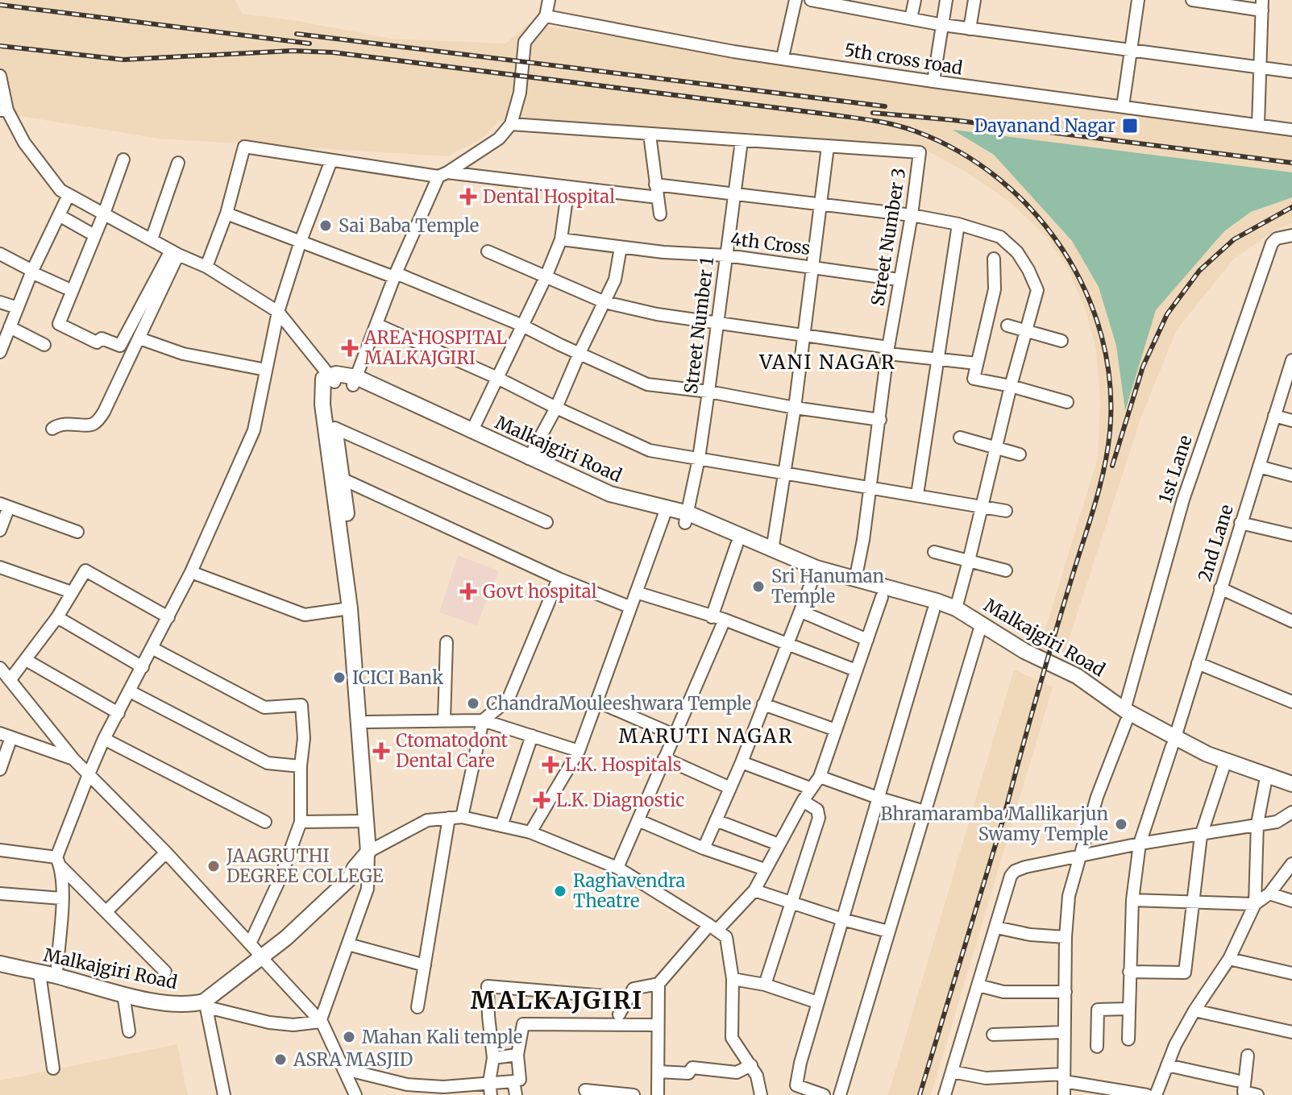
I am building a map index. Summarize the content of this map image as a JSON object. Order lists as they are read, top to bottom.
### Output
{
  "streets": {
    "main road": ["Malkajgiri Road"],
    "street": [
      "5th cross road",
      "Street Number 3",
      "4th Cross",
      "Street Number 1",
      "1st Lane",
      "2nd Lane"
    ]
  },
  "crossings": [
    ["Street Number 3", "4th Cross"],
    ["Street Number 3", "Street Number 1"],
    ["Street Number 3", "Malkajgiri Road"],
    ["4th Cross", "Street Number 1"],
    ["Street Number 1", "Malkajgiri Road"],
    ["Malkajgiri Road", "1st Lane"],
    ["Malkajgiri Road", "2nd Lane"]
  ],
  "districts": ["VANI NAGAR", "MARUTI NAGAR", "MALKAJGIRI"],
  "places": {
    "transit": ["Dayanand Nagar"],
    "health": [
      "Dental Hospital",
      "AREA HOSPITAL MALKAJGIRI",
      "Govt hospital",
      "Ctomatodont Dental Care",
      "L.K. Hospitals",
      "L.K. Diagnostic"
    ],
    "other": [
      "Sai Baba Temple",
      "Sri Hanuman Temple",
      "ICICI Bank",
      "ChandraMouleeshwara Temple",
      "Bhramaramba Mallikarjun Swamy Temple",
      "JAAGRUTHI DEGREE COLLEGE",
      "Raghavendra Theatre",
      "Mahan Kali temple",
      "ASRA MASJID"
    ]
  }
}
